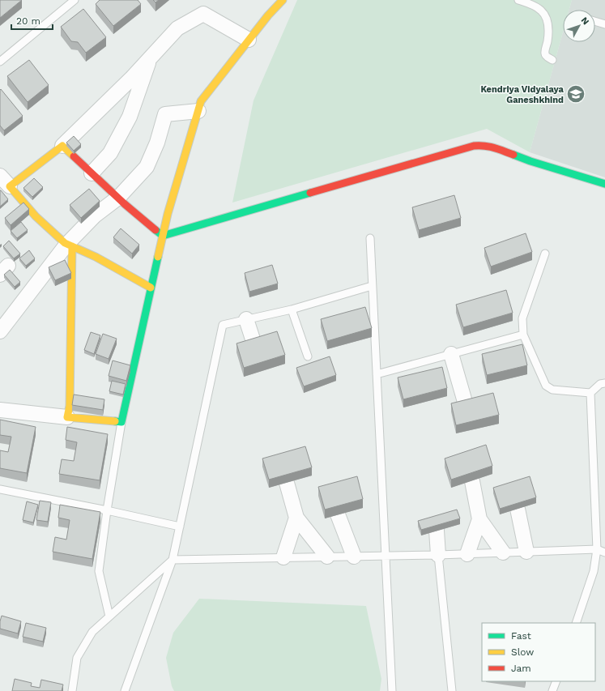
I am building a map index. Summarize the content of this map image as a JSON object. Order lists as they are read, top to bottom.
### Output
{
  "places": {
    "school or university": ["Kendriya Vidyalaya Ganeshkhind"]
  },
  "legend": ["Fast", "Slow", "Jam"],
  "scale_bar": "20 m",
  "north": "top right"
}
